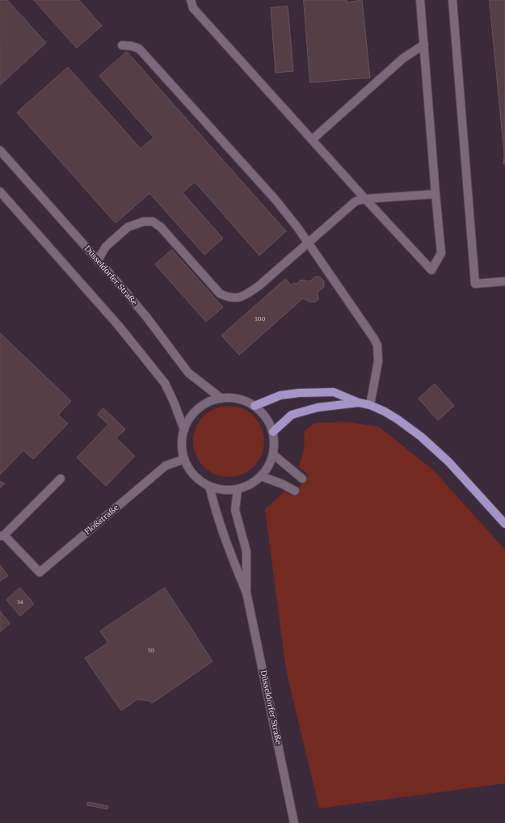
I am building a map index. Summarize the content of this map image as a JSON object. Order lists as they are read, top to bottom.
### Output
{
  "streets": {
    "main road": ["Düsseldorfer Straße", "Floßstraße"]
  },
  "crossings": [
    ["Düsseldorfer Straße", "Floßstraße"]
  ],
  "house_numbers": ["100", "14", "10"]
}
